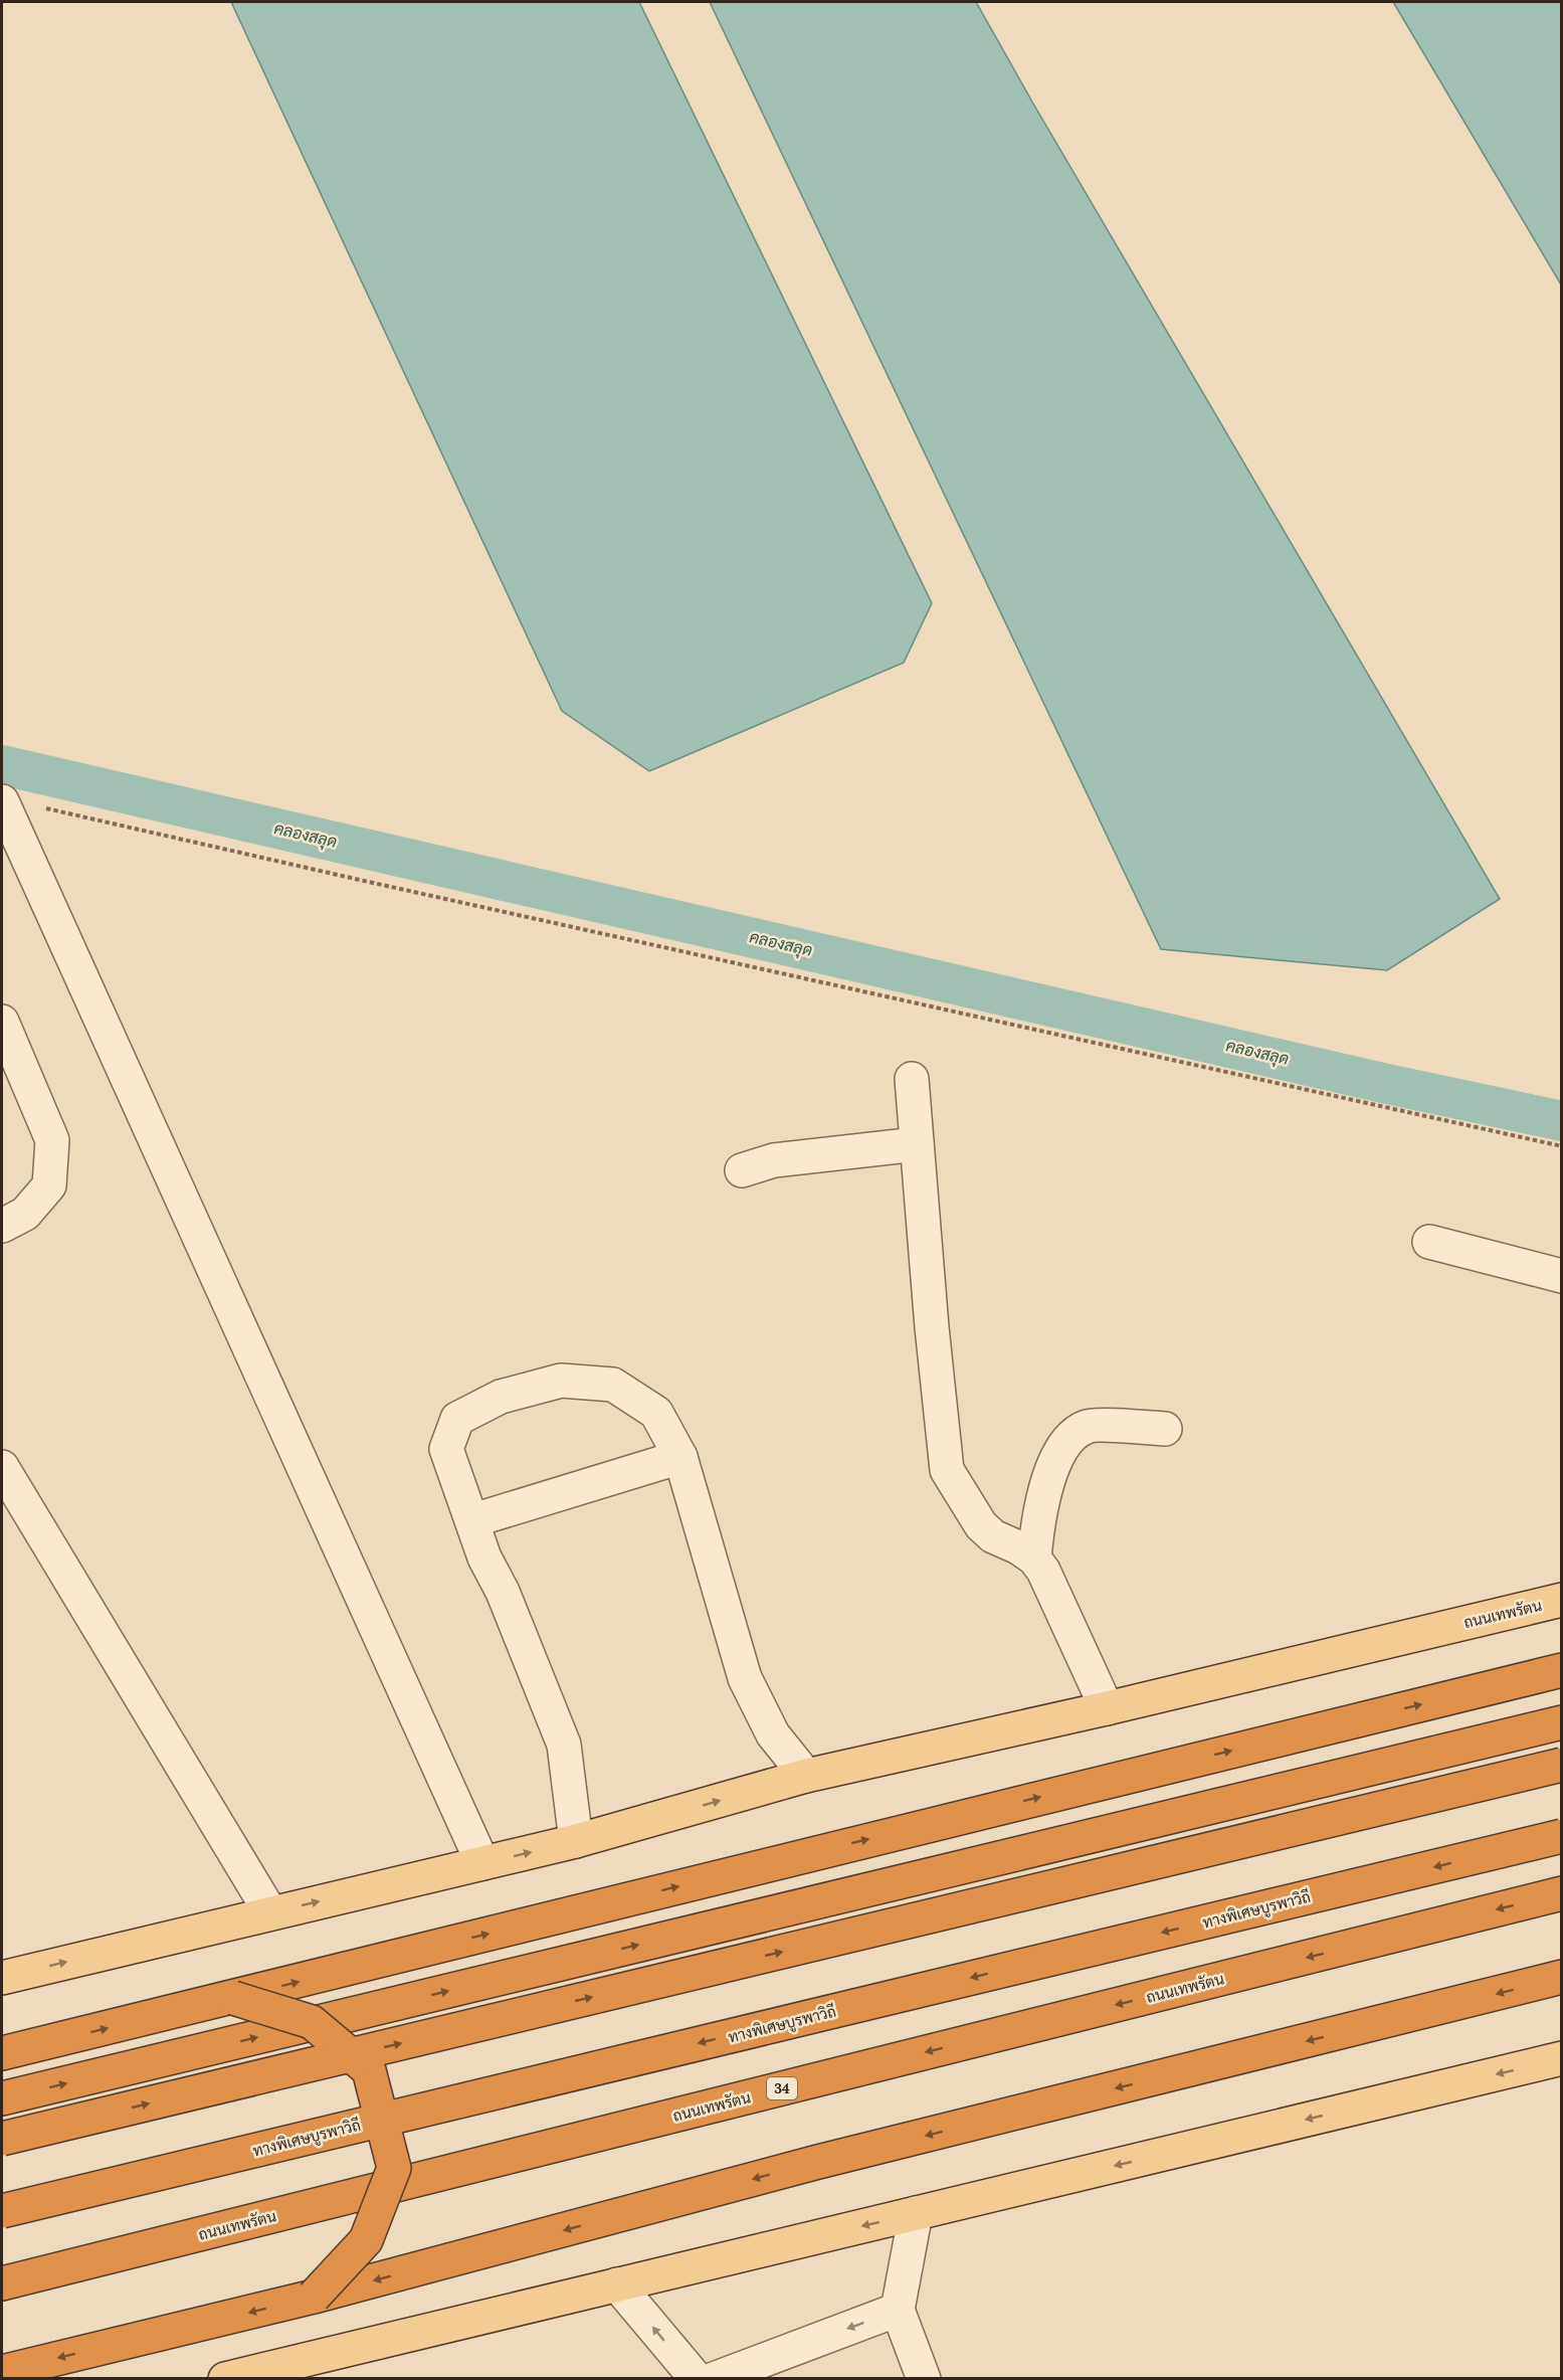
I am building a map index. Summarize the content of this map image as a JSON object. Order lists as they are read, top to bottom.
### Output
{
  "streets": {
    "highway": ["ถนนเทพรัตน", "ทางพิเศษบูรพาวิถี", "34"]
  },
  "water": ["คลองสลุด"]
}
